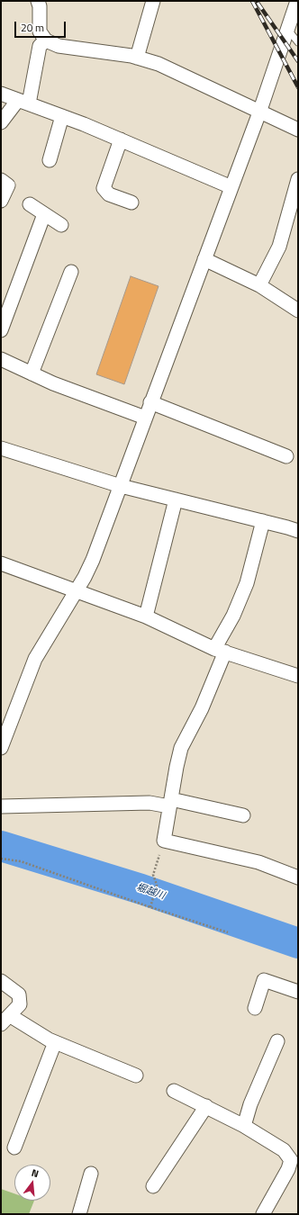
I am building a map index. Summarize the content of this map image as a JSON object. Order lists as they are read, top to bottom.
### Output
{
  "water": ["堀越川"],
  "scale_bar": "20 m",
  "north": "top"
}
